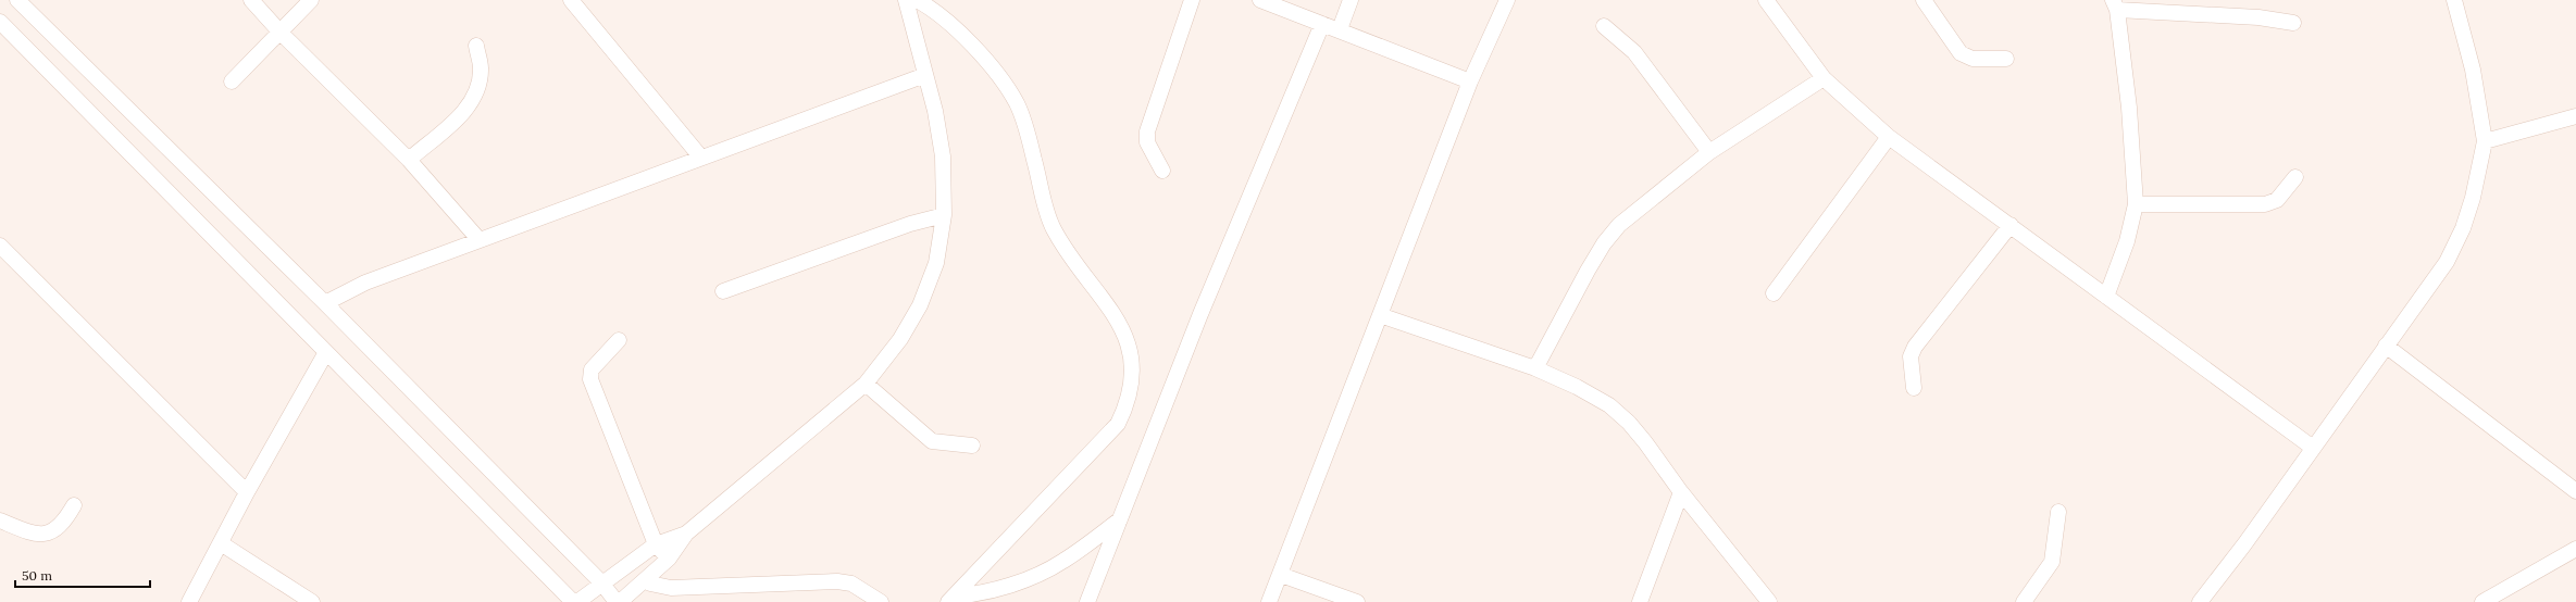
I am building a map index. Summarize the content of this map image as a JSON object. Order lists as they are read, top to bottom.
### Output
{
  "scale_bar": "50 m"
}
